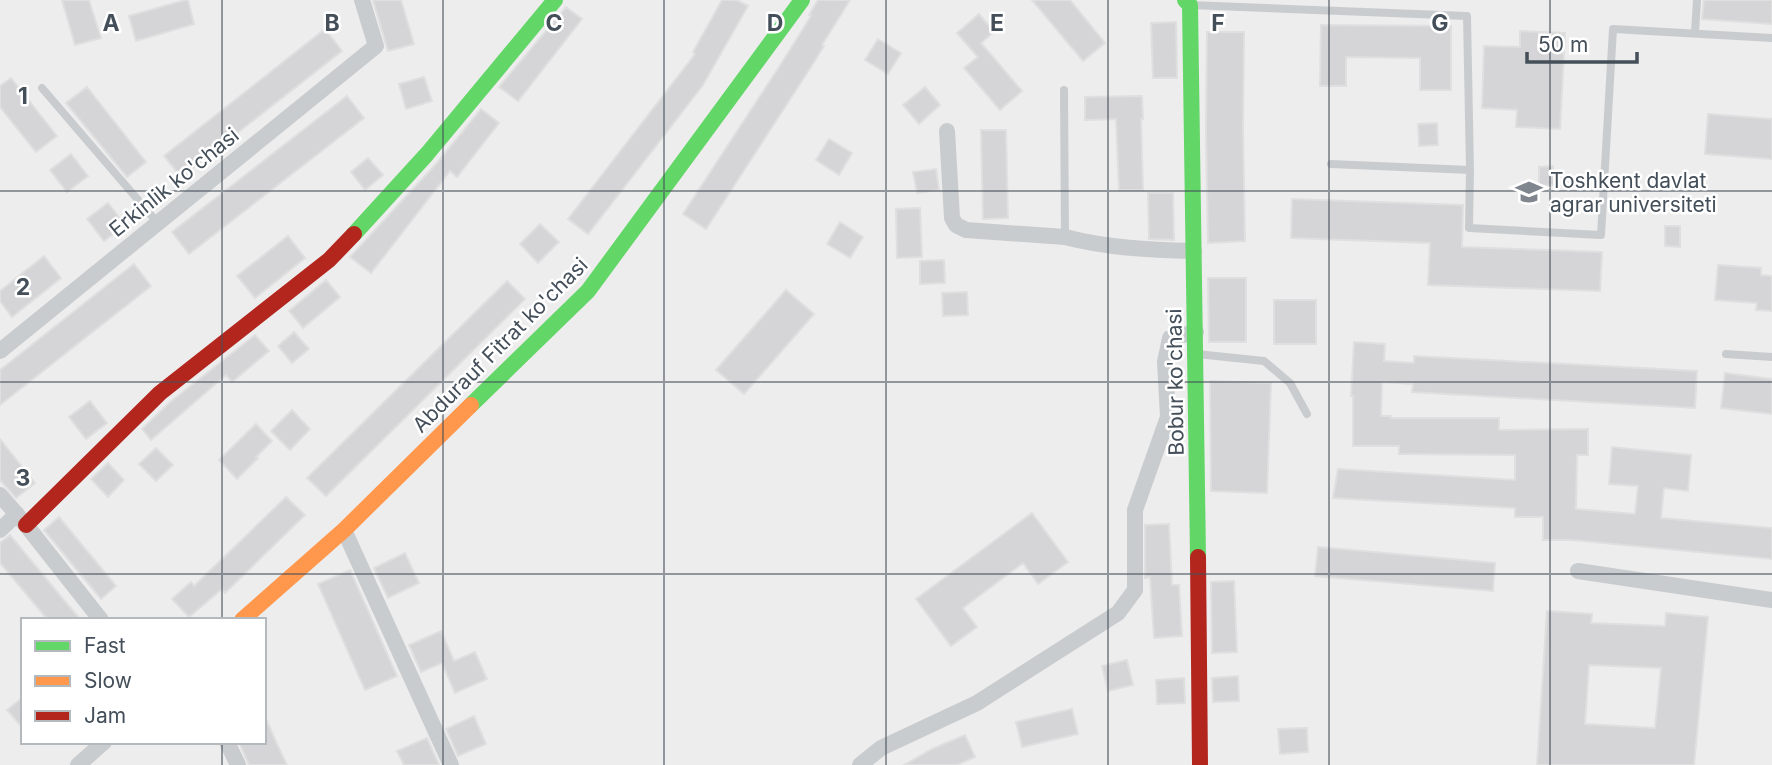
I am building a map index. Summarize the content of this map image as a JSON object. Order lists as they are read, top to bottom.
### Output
{
  "streets": {
    "street": ["Erkinlik ko'chasi", "Abdurauf Fitrat ko'chasi", "Bobur ko'chasi"]
  },
  "places": {
    "school or university": ["Toshkent davlat agrar universiteti"]
  },
  "legend": ["Fast", "Slow", "Jam"],
  "scale_bar": "50 m",
  "grid": {
    "columns": [
      "A",
      "B",
      "C",
      "D",
      "E",
      "F",
      "G"
    ],
    "rows": ["1", "2", "3"]
  }
}
